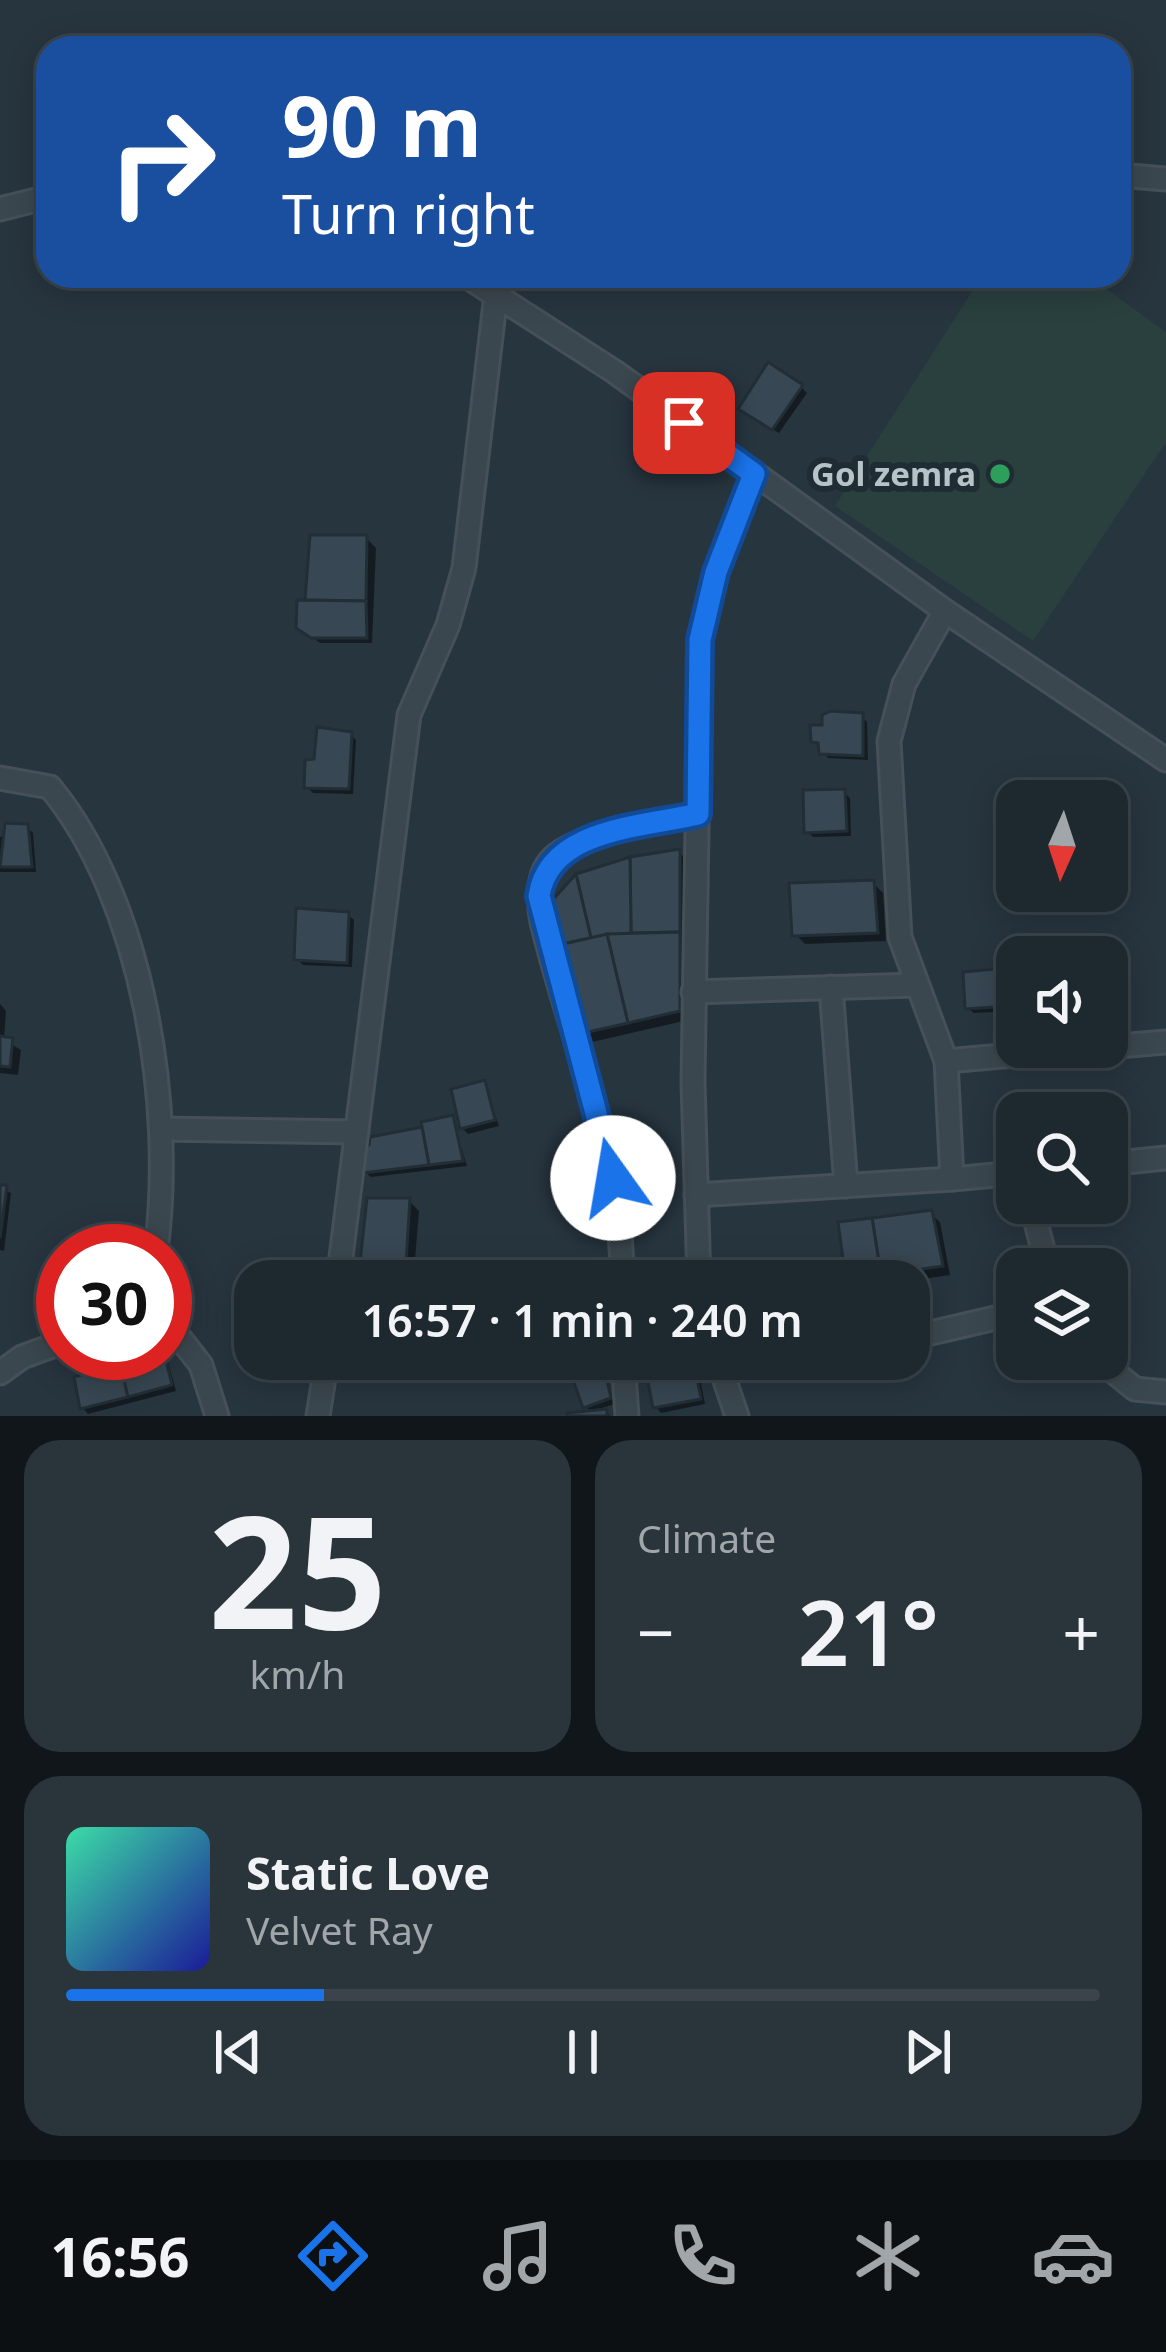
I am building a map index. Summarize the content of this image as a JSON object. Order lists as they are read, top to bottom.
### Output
{
  "places": ["Gol zemra"],
  "north": "bottom",
  "page": {
    "turn": ["90 m", "Turn right"],
    "limit": "30",
    "trip": "16:57 · 1 min · 240 m",
    "tile": [
      ["25", "km/h"],
      "Climate"
    ],
    "heat": ["−", "21°", "+"],
    "song": ["Static Love", "Velvet Ray"],
    "tabs": "16:56"
  }
}
